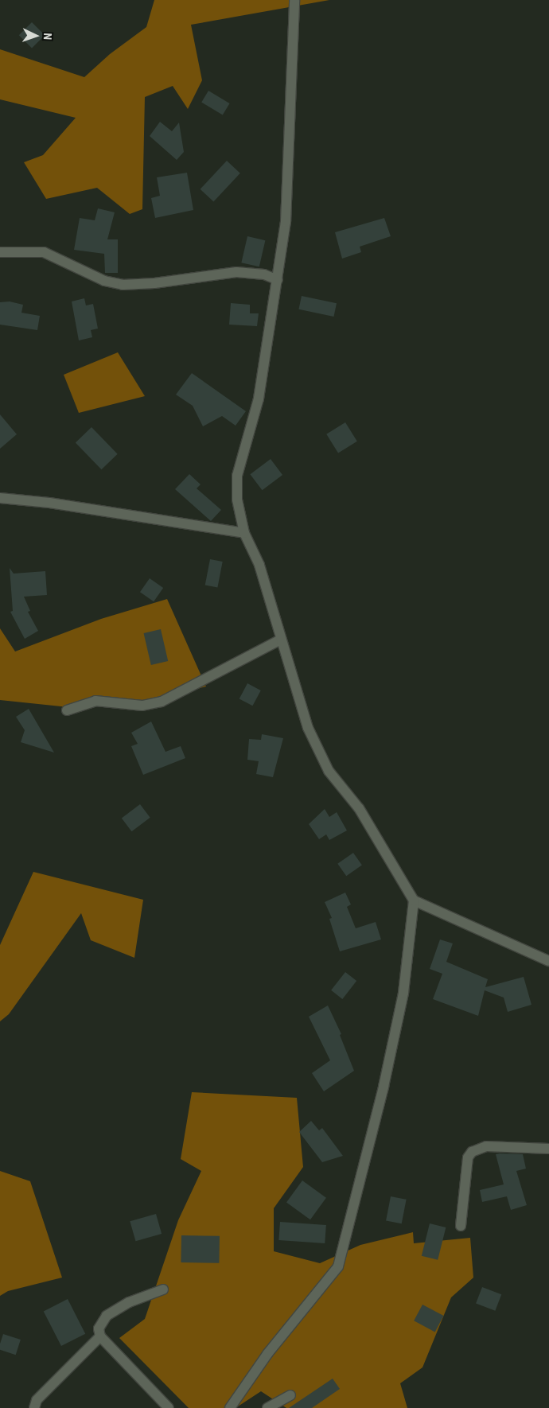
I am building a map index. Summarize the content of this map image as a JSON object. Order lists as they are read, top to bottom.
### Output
{
  "north": "right"
}
